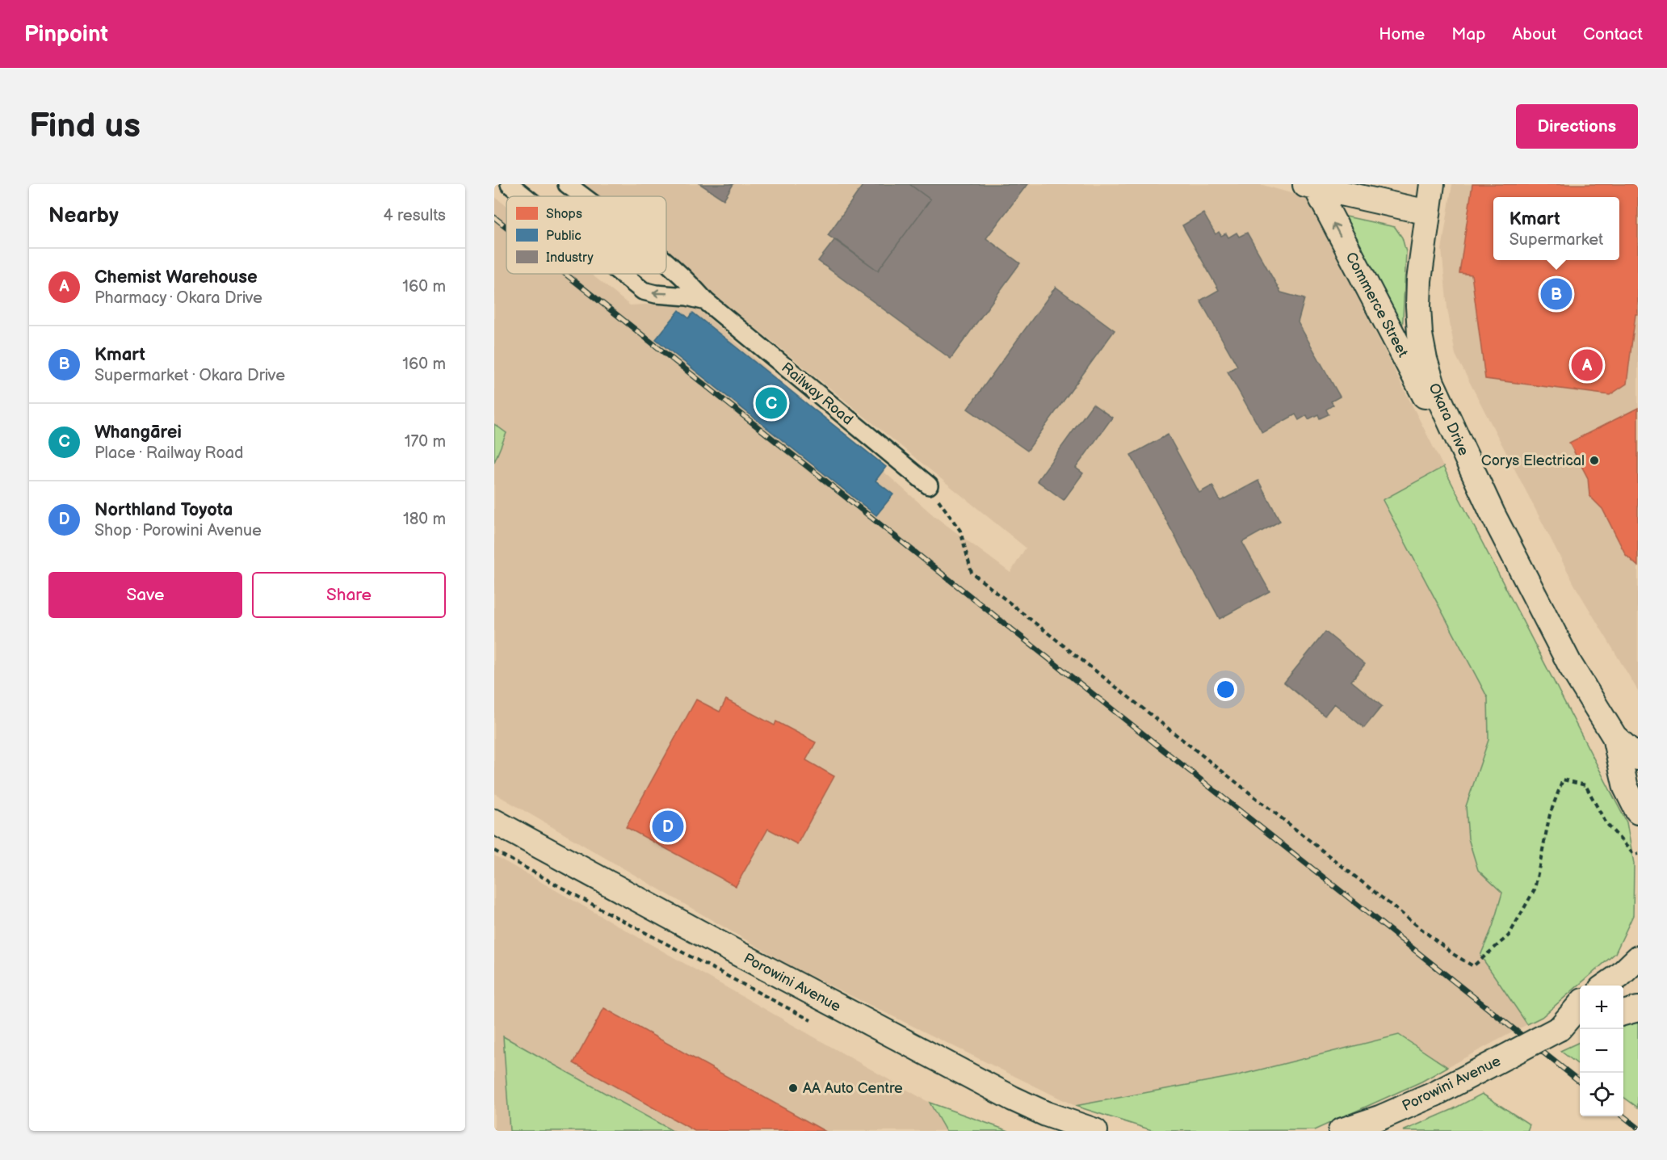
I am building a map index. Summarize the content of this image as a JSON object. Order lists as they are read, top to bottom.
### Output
{
  "streets": {
    "main road": ["Commerce Street", "Okara Drive", "Porowini Avenue"],
    "street": ["Railway Road"]
  },
  "crossings": [
    ["Commerce Street", "Okara Drive"]
  ],
  "one_way": ["Commerce Street"],
  "places": ["Corys Electrical", "AA Auto Centre"],
  "legend": ["Shops", "Public", "Industry"],
  "page": {
    "header": "Pinpoint",
    "nav": [
      "Home",
      "Map",
      "About",
      "Contact"
    ],
    "buttons": [
      "Directions",
      ["Save", "Share"]
    ],
    "title": "Find us",
    "heading": ["Nearby", "4 results"],
    "popup": ["Kmart", "Supermarket"],
    "list": [
      {
        "mark": "A",
        "name": "Chemist Warehouse",
        "note": "Pharmacy · Okara Drive",
        "value": "160 m"
      },
      {
        "mark": "B",
        "name": "Kmart",
        "note": "Supermarket · Okara Drive",
        "value": "160 m"
      },
      {
        "mark": "C",
        "name": "Whangārei",
        "note": "Place · Railway Road",
        "value": "170 m"
      },
      {
        "mark": "D",
        "name": "Northland Toyota",
        "note": "Shop · Porowini Avenue",
        "value": "180 m"
      }
    ],
    "pins": [
      "B",
      "A",
      "C",
      "D"
    ],
    "map_buttons": ["+", "−"]
  }
}
